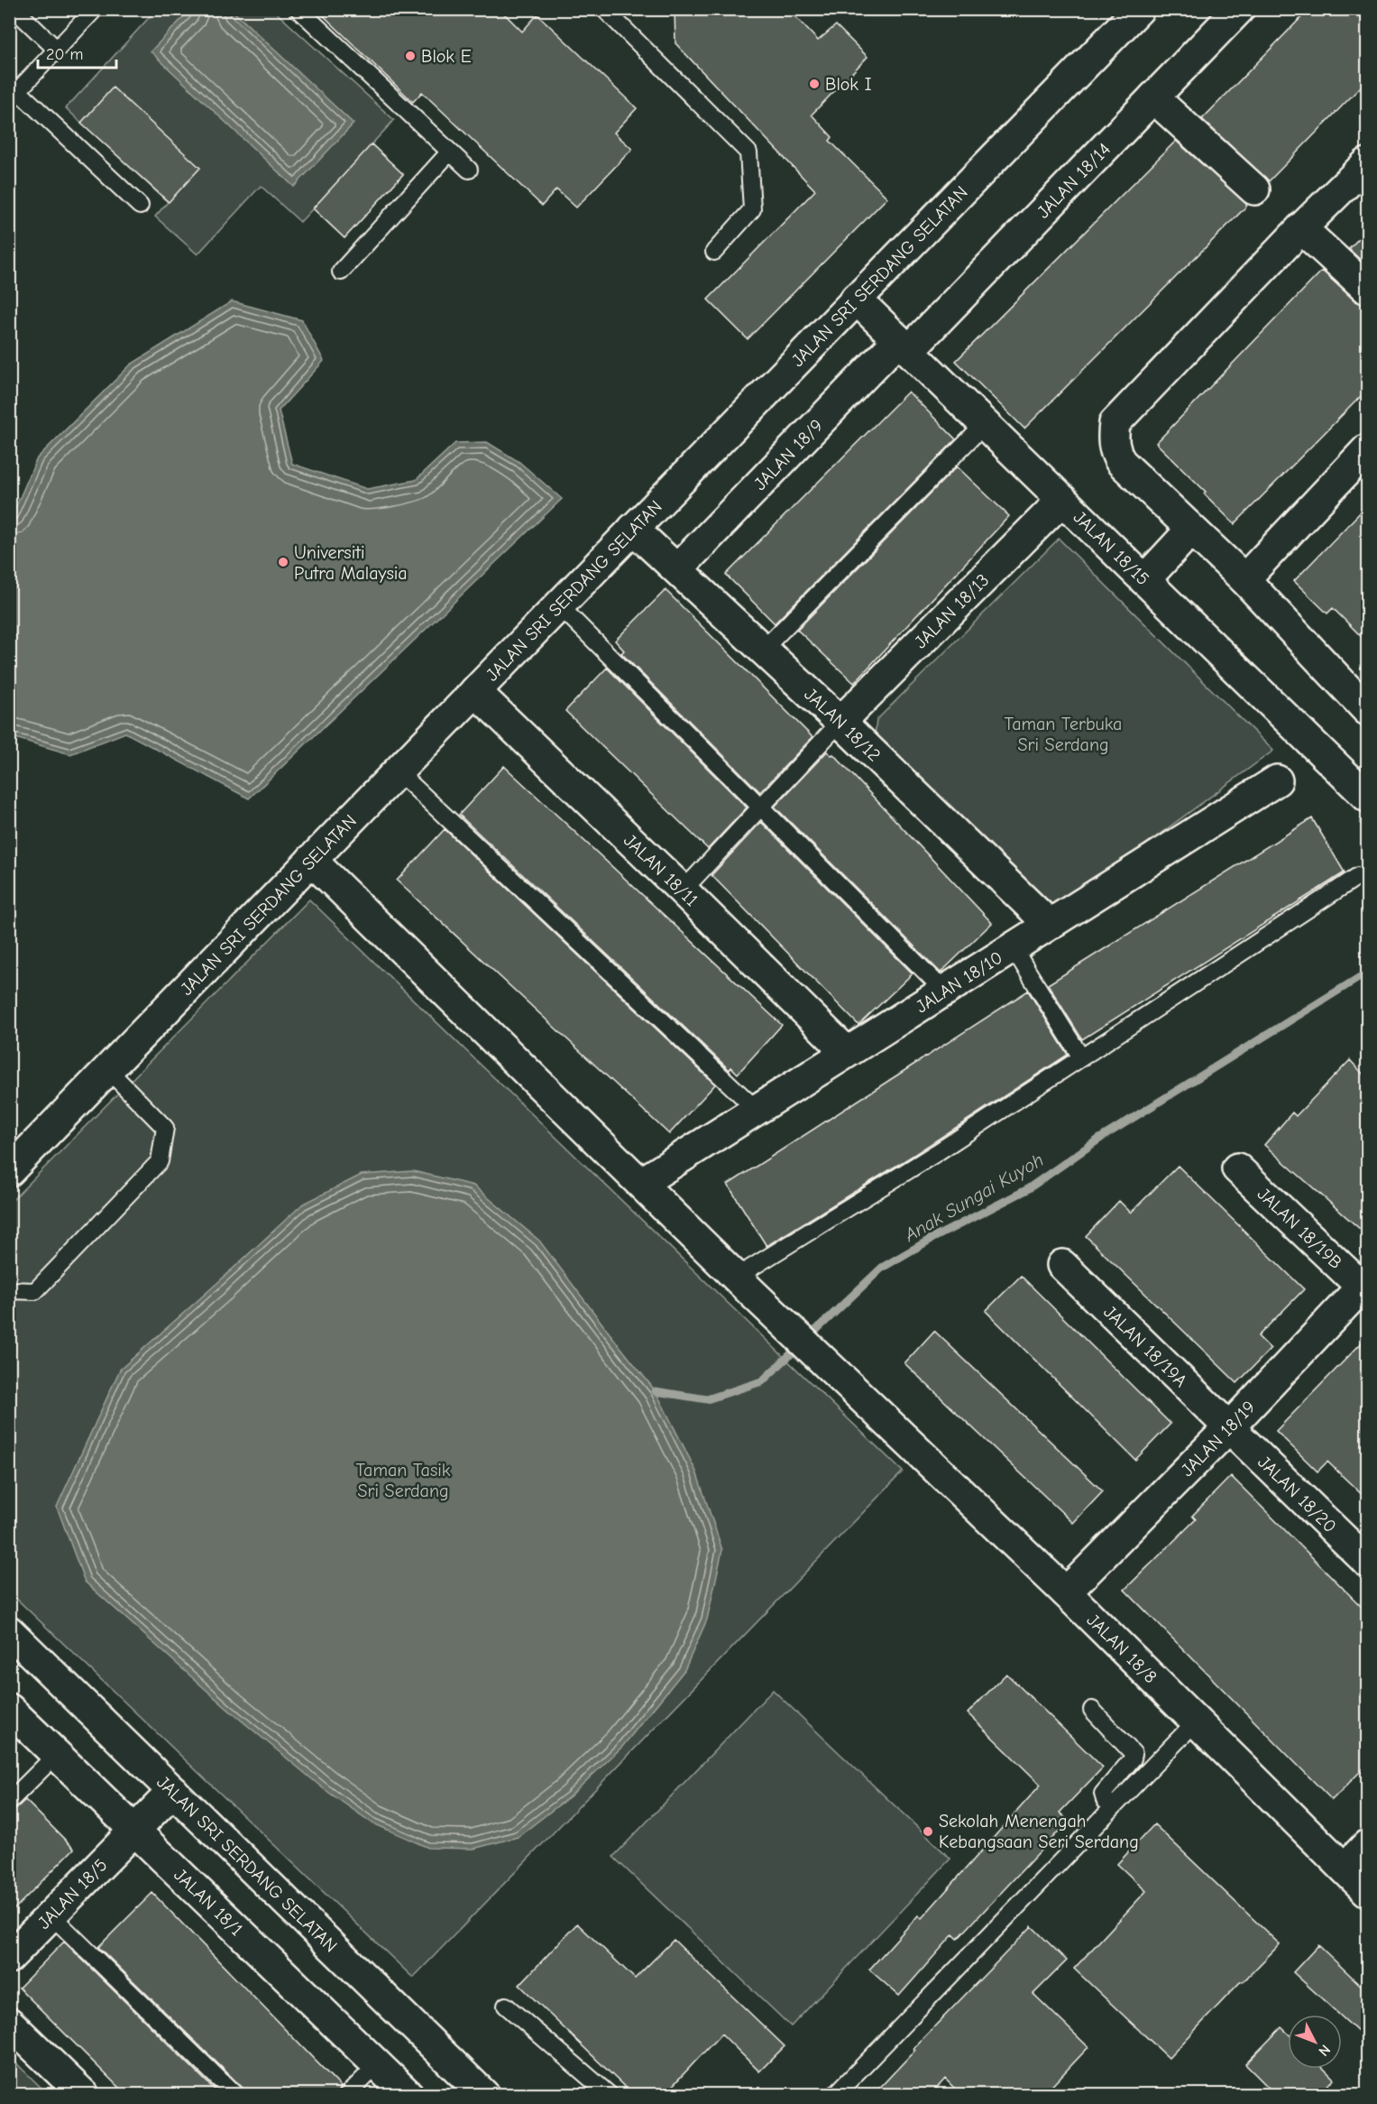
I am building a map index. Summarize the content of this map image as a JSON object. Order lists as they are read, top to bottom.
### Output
{
  "streets": {
    "street": [
      "JALAN 18/14",
      "JALAN SRI SERDANG SELATAN",
      "JALAN 18/9",
      "JALAN 18/15",
      "JALAN 18/13",
      "JALAN 18/12",
      "JALAN 18/11",
      "JALAN 18/10",
      "JALAN 18/19B",
      "JALAN 18/19A",
      "JALAN 18/19",
      "JALAN 18/20",
      "JALAN 18/8",
      "JALAN 18/5",
      "JALAN 18/1"
    ]
  },
  "crossings": [
    ["JALAN 18/14", "JALAN 18/9"],
    ["JALAN 18/14", "JALAN 18/15"],
    ["JALAN SRI SERDANG SELATAN", "JALAN 18/15"],
    ["JALAN SRI SERDANG SELATAN", "JALAN 18/12"],
    ["JALAN SRI SERDANG SELATAN", "JALAN 18/11"],
    ["JALAN SRI SERDANG SELATAN", "JALAN 18/8"],
    ["JALAN SRI SERDANG SELATAN", "JALAN 18/5"],
    ["JALAN 18/9", "JALAN 18/15"],
    ["JALAN 18/9", "JALAN 18/12"],
    ["JALAN 18/15", "JALAN 18/13"],
    ["JALAN 18/13", "JALAN 18/12"],
    ["JALAN 18/12", "JALAN 18/10"],
    ["JALAN 18/11", "JALAN 18/10"],
    ["JALAN 18/10", "JALAN 18/8"],
    ["JALAN 18/19B", "JALAN 18/19"],
    ["JALAN 18/19A", "JALAN 18/19"],
    ["JALAN 18/19A", "JALAN 18/20"],
    ["JALAN 18/19", "JALAN 18/20"],
    ["JALAN 18/19", "JALAN 18/8"],
    ["JALAN 18/5", "JALAN 18/1"]
  ],
  "water": ["Anak Sungai Kuyoh"],
  "parks": ["Taman Terbuka Sri Serdang", "Taman Tasik Sri Serdang"],
  "places": [
    "Blok E",
    "Blok I",
    "Universiti Putra Malaysia",
    "Sekolah Menengah Kebangsaan Seri Serdang"
  ],
  "scale_bar": "20 m",
  "north": "bottom right"
}
